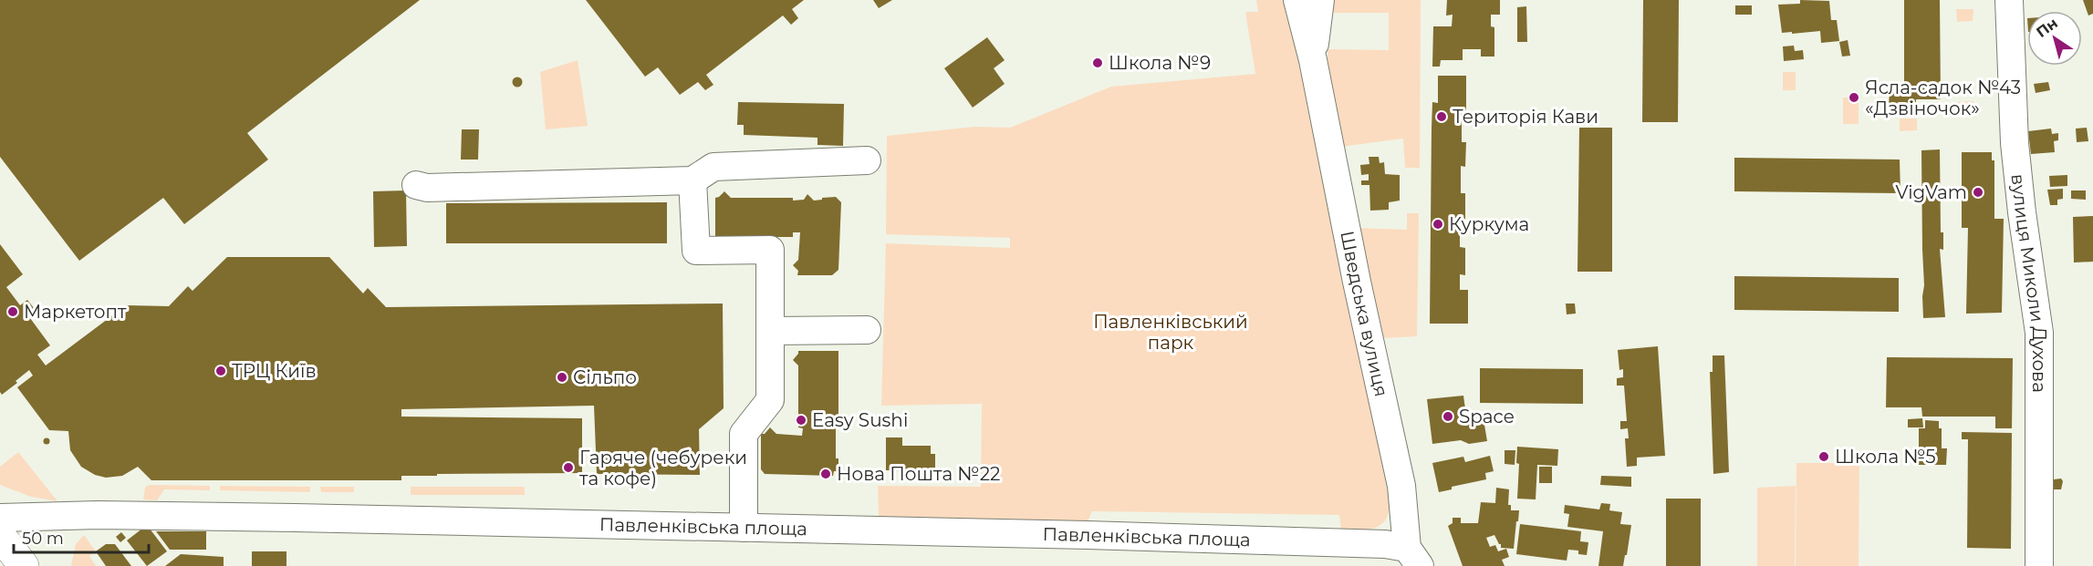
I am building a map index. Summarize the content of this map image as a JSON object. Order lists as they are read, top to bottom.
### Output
{
  "streets": {
    "street": ["вулиця Миколи Духова", "Шведська вулиця", "Павленківська площа"]
  },
  "crossings": [
    ["Шведська вулиця", "Павленківська площа"]
  ],
  "parks": ["Павленківський парк"],
  "places": [
    "Школа №9",
    "Ясла-садок №43 «Дзвіночок»",
    "Територія Кави",
    "VigVam",
    "Куркума",
    "Маркетопт",
    "ТРЦ Київ",
    "Сільпо",
    "Space",
    "Easy Sushi",
    "Школа №5",
    "Гаряче (чебуреки та кофе)",
    "Нова Пошта №22"
  ],
  "scale_bar": "50 m",
  "north": "top left"
}
